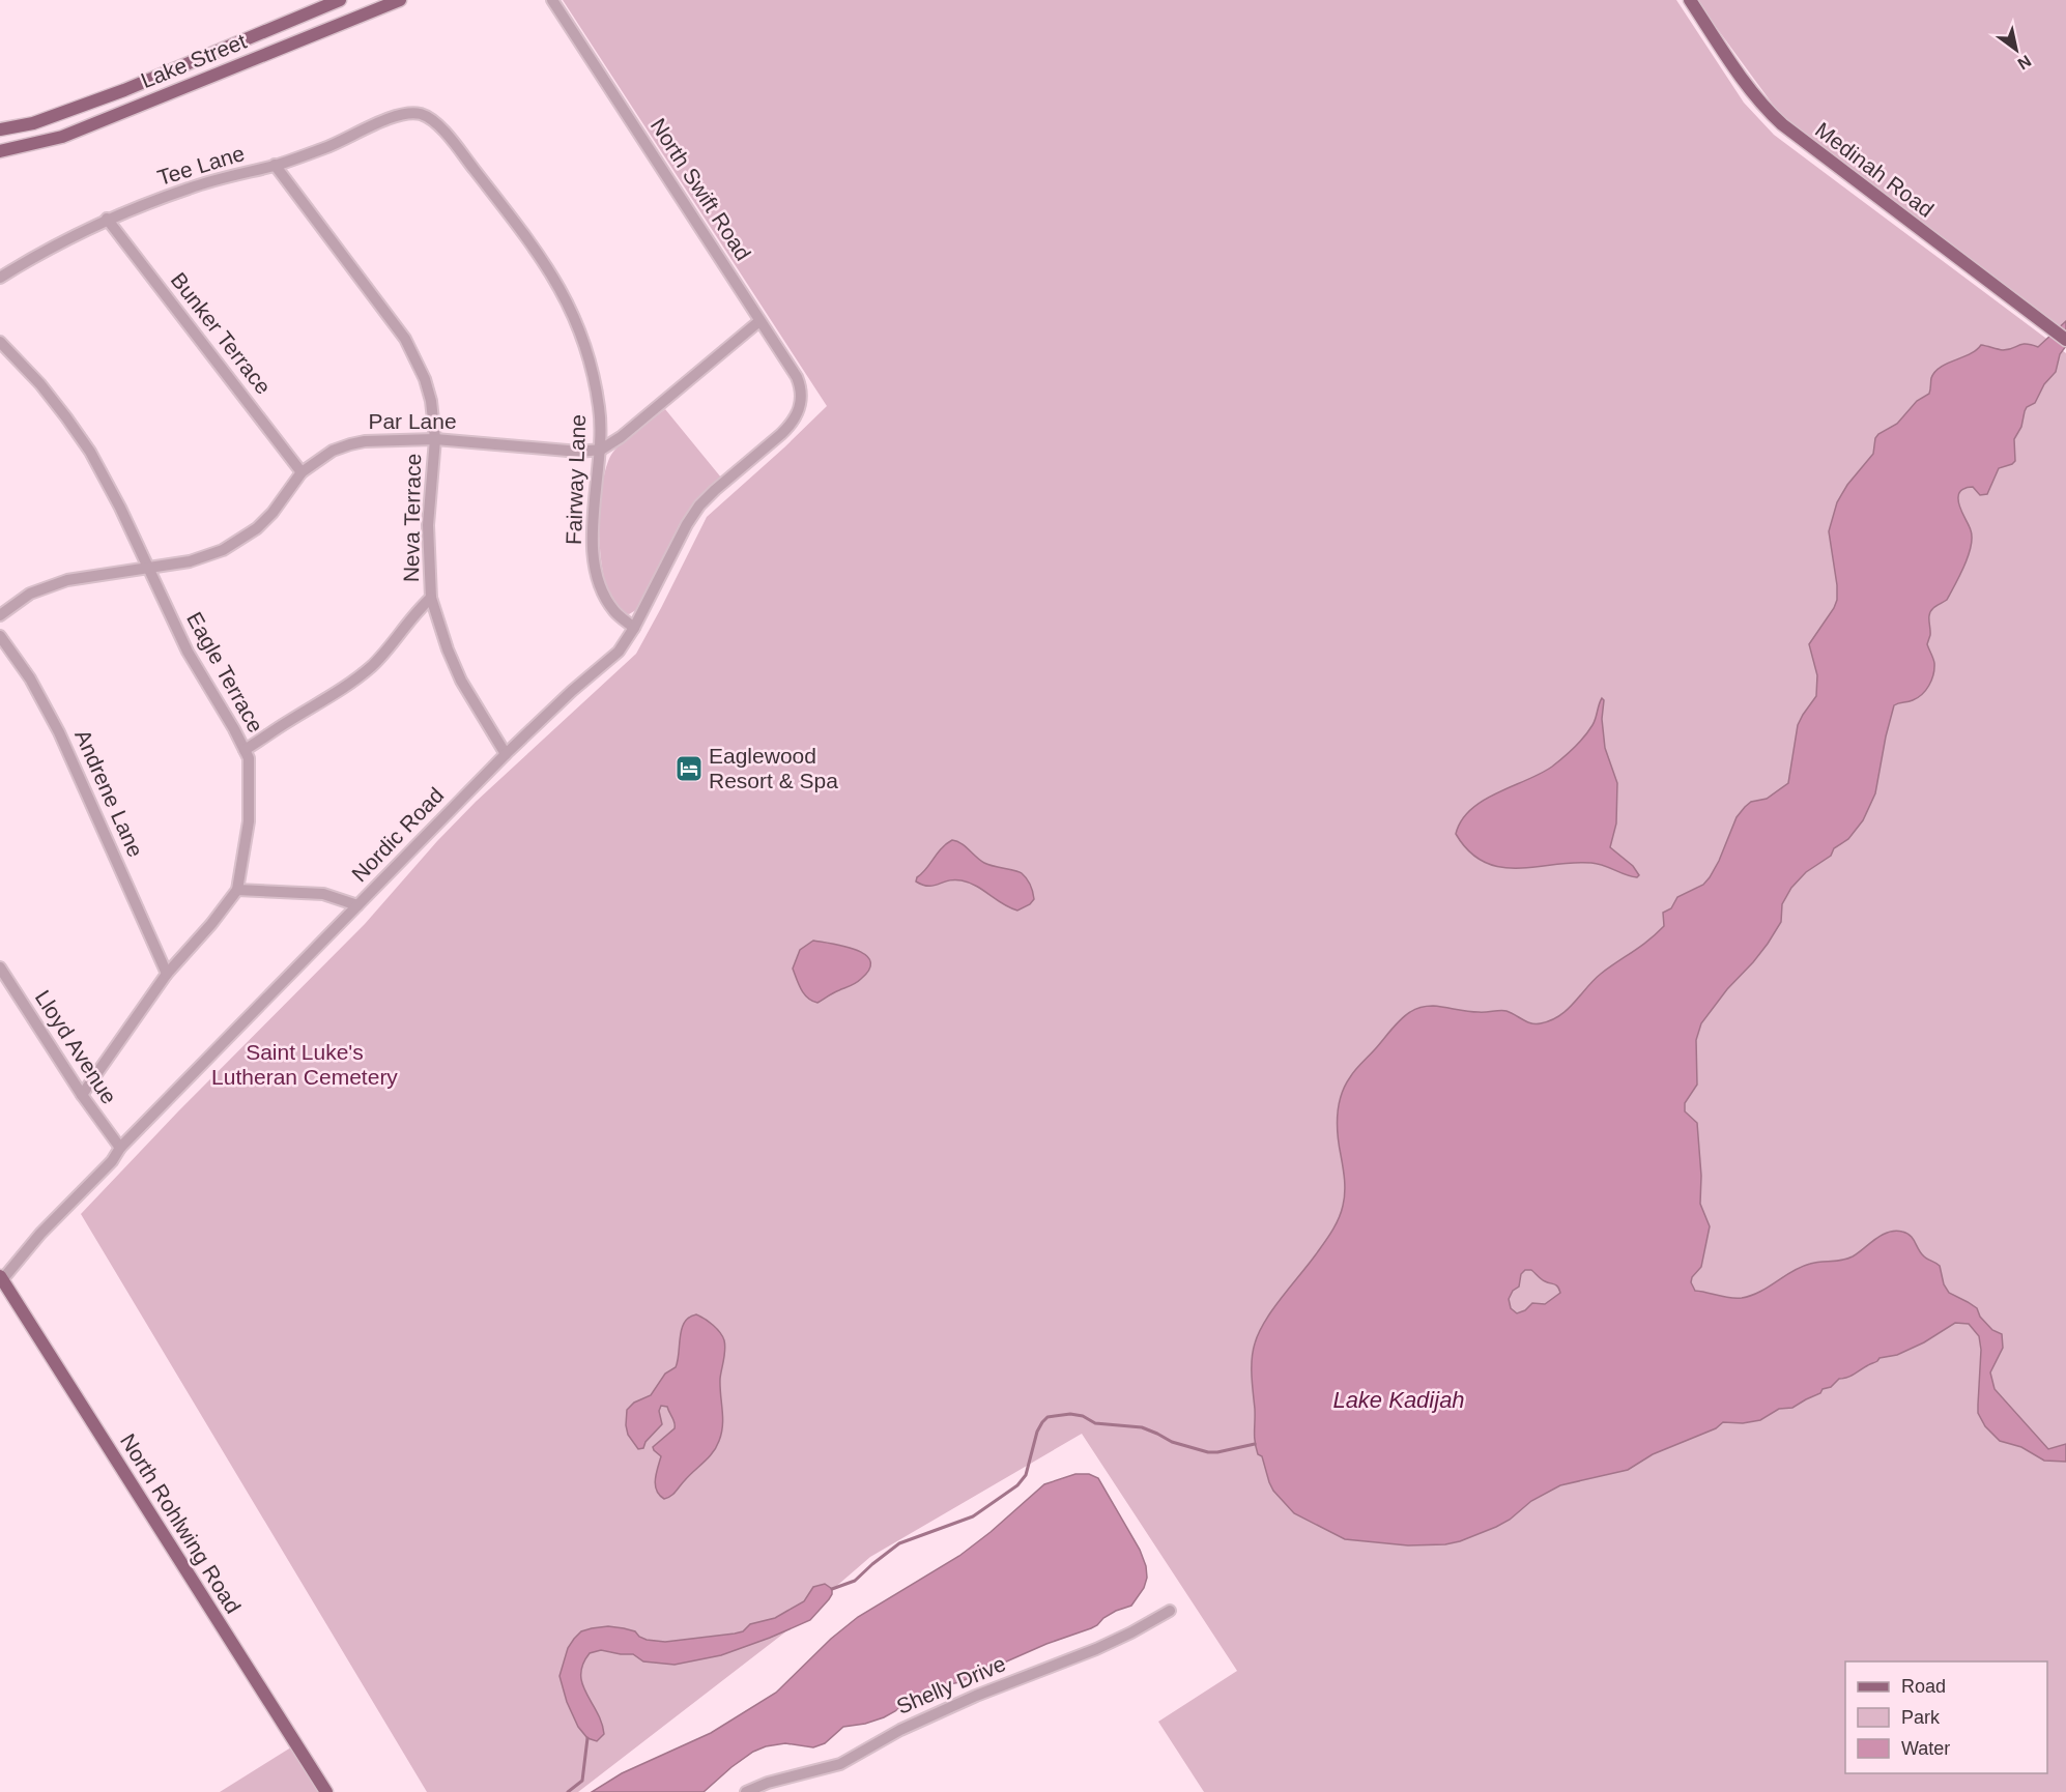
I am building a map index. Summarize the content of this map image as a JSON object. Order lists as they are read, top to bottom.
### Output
{
  "streets": {
    "main road": ["Lake Street", "Medinah Road", "North Rohlwing Road"],
    "street": [
      "Tee Lane",
      "North Swift Road",
      "Bunker Terrace",
      "Par Lane",
      "Fairway Lane",
      "Neva Terrace",
      "Eagle Terrace",
      "Andrene Lane",
      "Nordic Road",
      "Lloyd Avenue",
      "Shelly Drive"
    ]
  },
  "crossings": [
    ["Tee Lane", "Bunker Terrace"],
    ["Tee Lane", "Fairway Lane"],
    ["Tee Lane", "Neva Terrace"],
    ["North Swift Road", "Nordic Road"],
    ["Bunker Terrace", "Par Lane"],
    ["Par Lane", "Fairway Lane"],
    ["Par Lane", "Neva Terrace"],
    ["Par Lane", "Eagle Terrace"],
    ["Fairway Lane", "Nordic Road"],
    ["Neva Terrace", "Nordic Road"],
    ["Eagle Terrace", "Andrene Lane"],
    ["Eagle Terrace", "Lloyd Avenue"],
    ["Nordic Road", "Lloyd Avenue"],
    ["Nordic Road", "North Rohlwing Road"]
  ],
  "water": ["Lake Kadijah"],
  "parks": ["Saint Luke's Lutheran Cemetery"],
  "places": {
    "hotel": ["Eaglewood Resort & Spa"]
  },
  "legend": ["Road", "Park", "Water"],
  "north": "bottom right"
}
